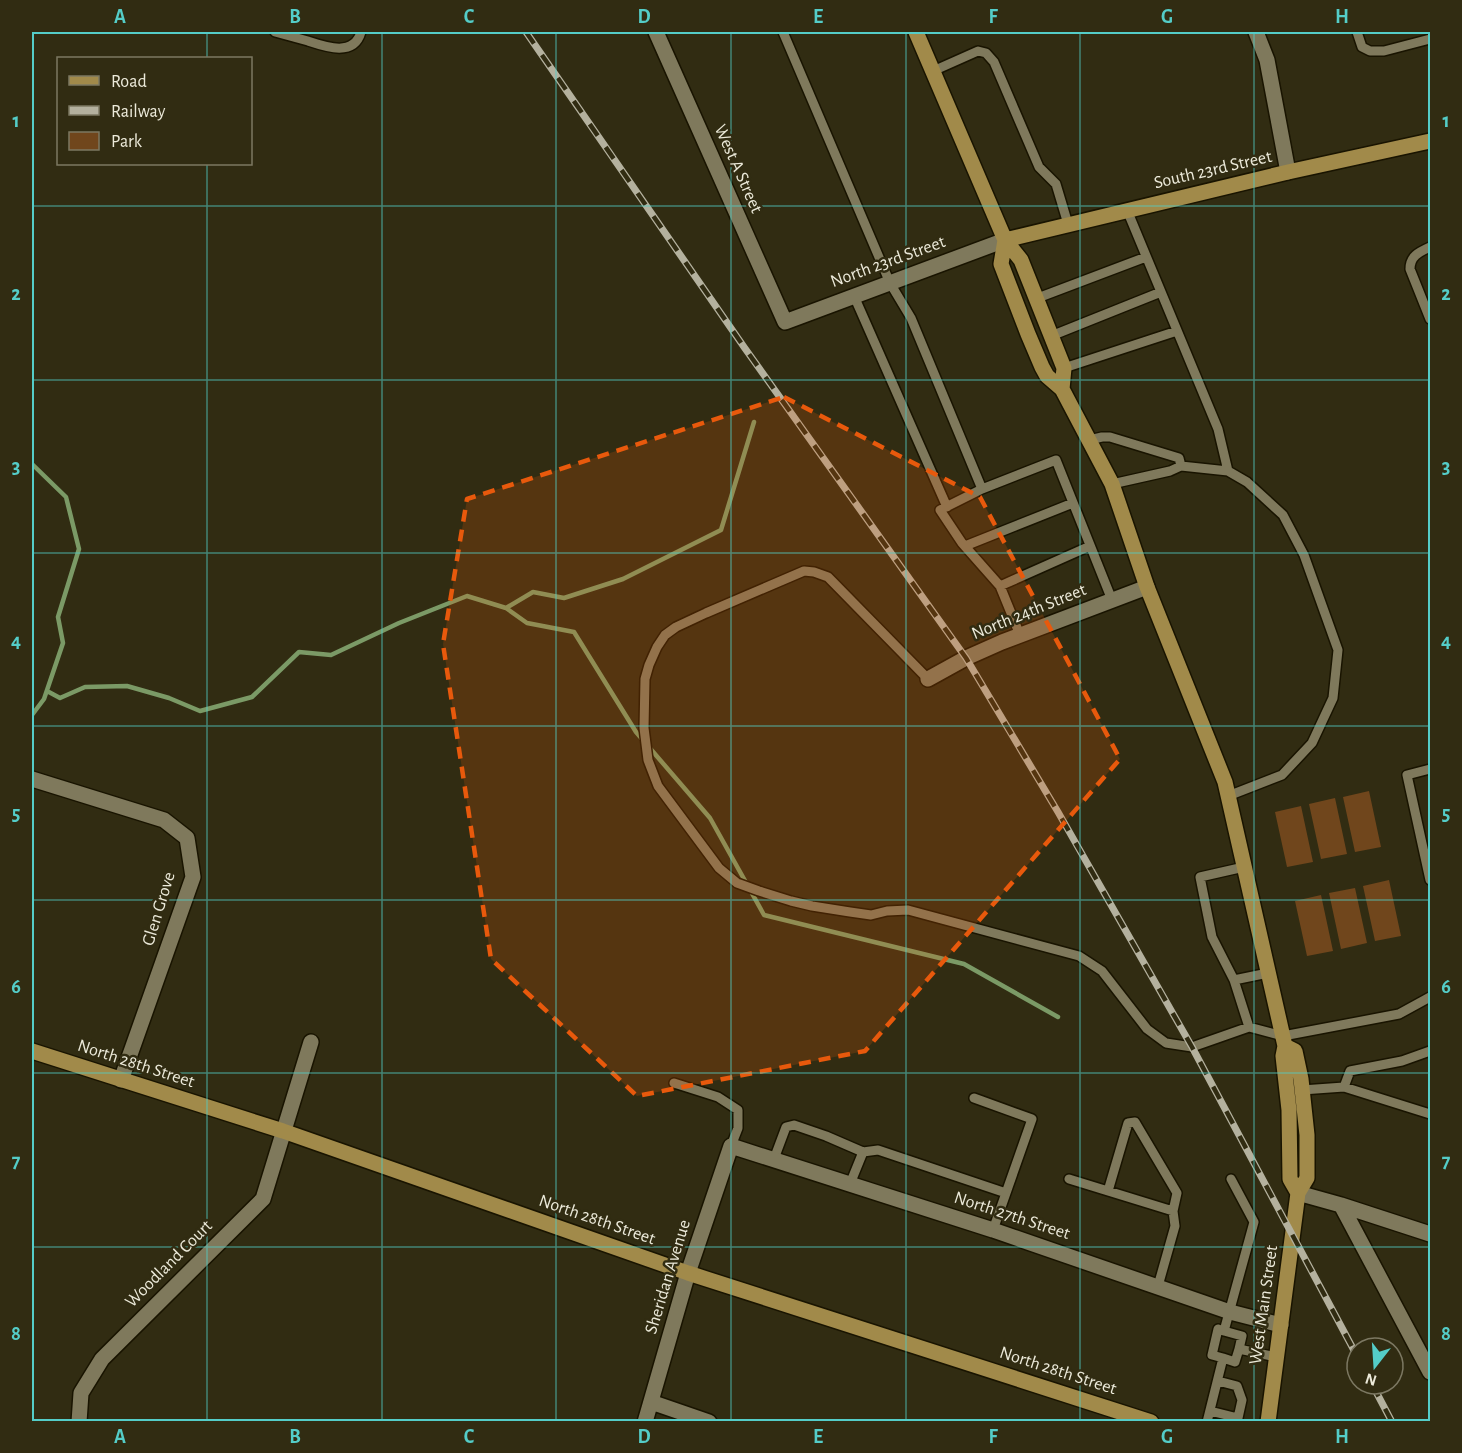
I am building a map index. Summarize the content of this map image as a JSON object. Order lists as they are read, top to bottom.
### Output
{
  "streets": {
    "main road": ["South 23rd Street", "North 28th Street", "West Main Street"],
    "street": [
      "West A Street",
      "North 23rd Street",
      "North 24th Street",
      "Glen Grove",
      "North 27th Street",
      "Woodland Court",
      "Sheridan Avenue"
    ]
  },
  "crossings": [
    ["West A Street", "North 23rd Street"],
    ["South 23rd Street", "North 23rd Street"],
    ["Glen Grove", "North 28th Street"],
    ["North 28th Street", "Woodland Court"],
    ["North 28th Street", "Sheridan Avenue"],
    ["North 27th Street", "Sheridan Avenue"],
    ["North 27th Street", "West Main Street"]
  ],
  "legend": ["Road", "Railway", "Park"],
  "north": "bottom",
  "grid": {
    "columns": [
      "A",
      "B",
      "C",
      "D",
      "E",
      "F",
      "G",
      "H"
    ],
    "rows": [
      "1",
      "2",
      "3",
      "4",
      "5",
      "6",
      "7",
      "8"
    ]
  }
}
